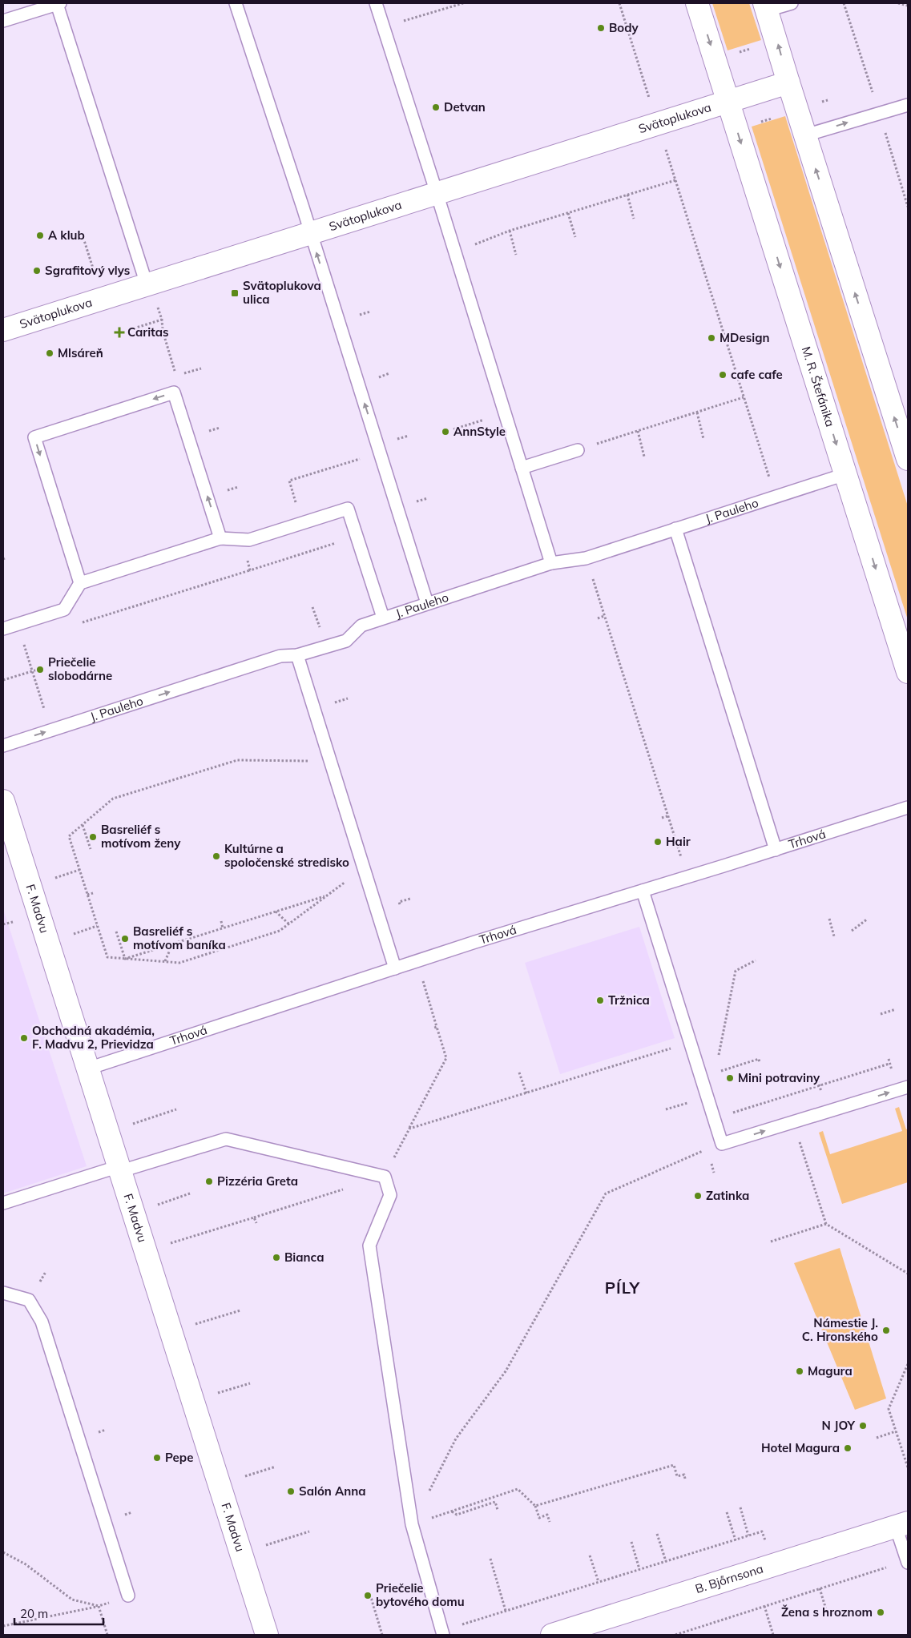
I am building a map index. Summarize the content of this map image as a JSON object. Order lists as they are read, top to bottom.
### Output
{
  "streets": {
    "street": [
      "Svätoplukova",
      "M. R. Štefánika",
      "F. Madvu",
      "B. Bjőrnsona"
    ],
    "lane": ["J. Pauleho", "Trhová"]
  },
  "crossings": [
    ["Svätoplukova", "M. R. Štefánika"],
    ["M. R. Štefánika", "J. Pauleho"],
    ["Trhová", "F. Madvu"]
  ],
  "districts": ["PÍLY"],
  "places": {
    "other": [
      "Body",
      "Detvan",
      "A klub",
      "Sgrafitový vlys",
      "MDesign",
      "Mlsáreň",
      "cafe cafe",
      "AnnStyle",
      "Priečelie slobodárne",
      "Basreliéf s motívom ženy",
      "Hair",
      "Kultúrne a spoločenské stredisko",
      "Basreliéf s motívom baníka",
      "Tržnica",
      "Obchodná akadémia, F. Madvu 2, Prievidza",
      "Mini potraviny",
      "Pizzéria Greta",
      "Zatinka",
      "Bianca",
      "Námestie J. C. Hronského",
      "Magura",
      "N JOY",
      "Hotel Magura",
      "Pepe",
      "Salón Anna",
      "Priečelie bytového domu",
      "Žena s hroznom"
    ],
    "transit": ["Svätoplukova ulica"],
    "health": ["Caritas"]
  },
  "scale_bar": "20 m"
}
